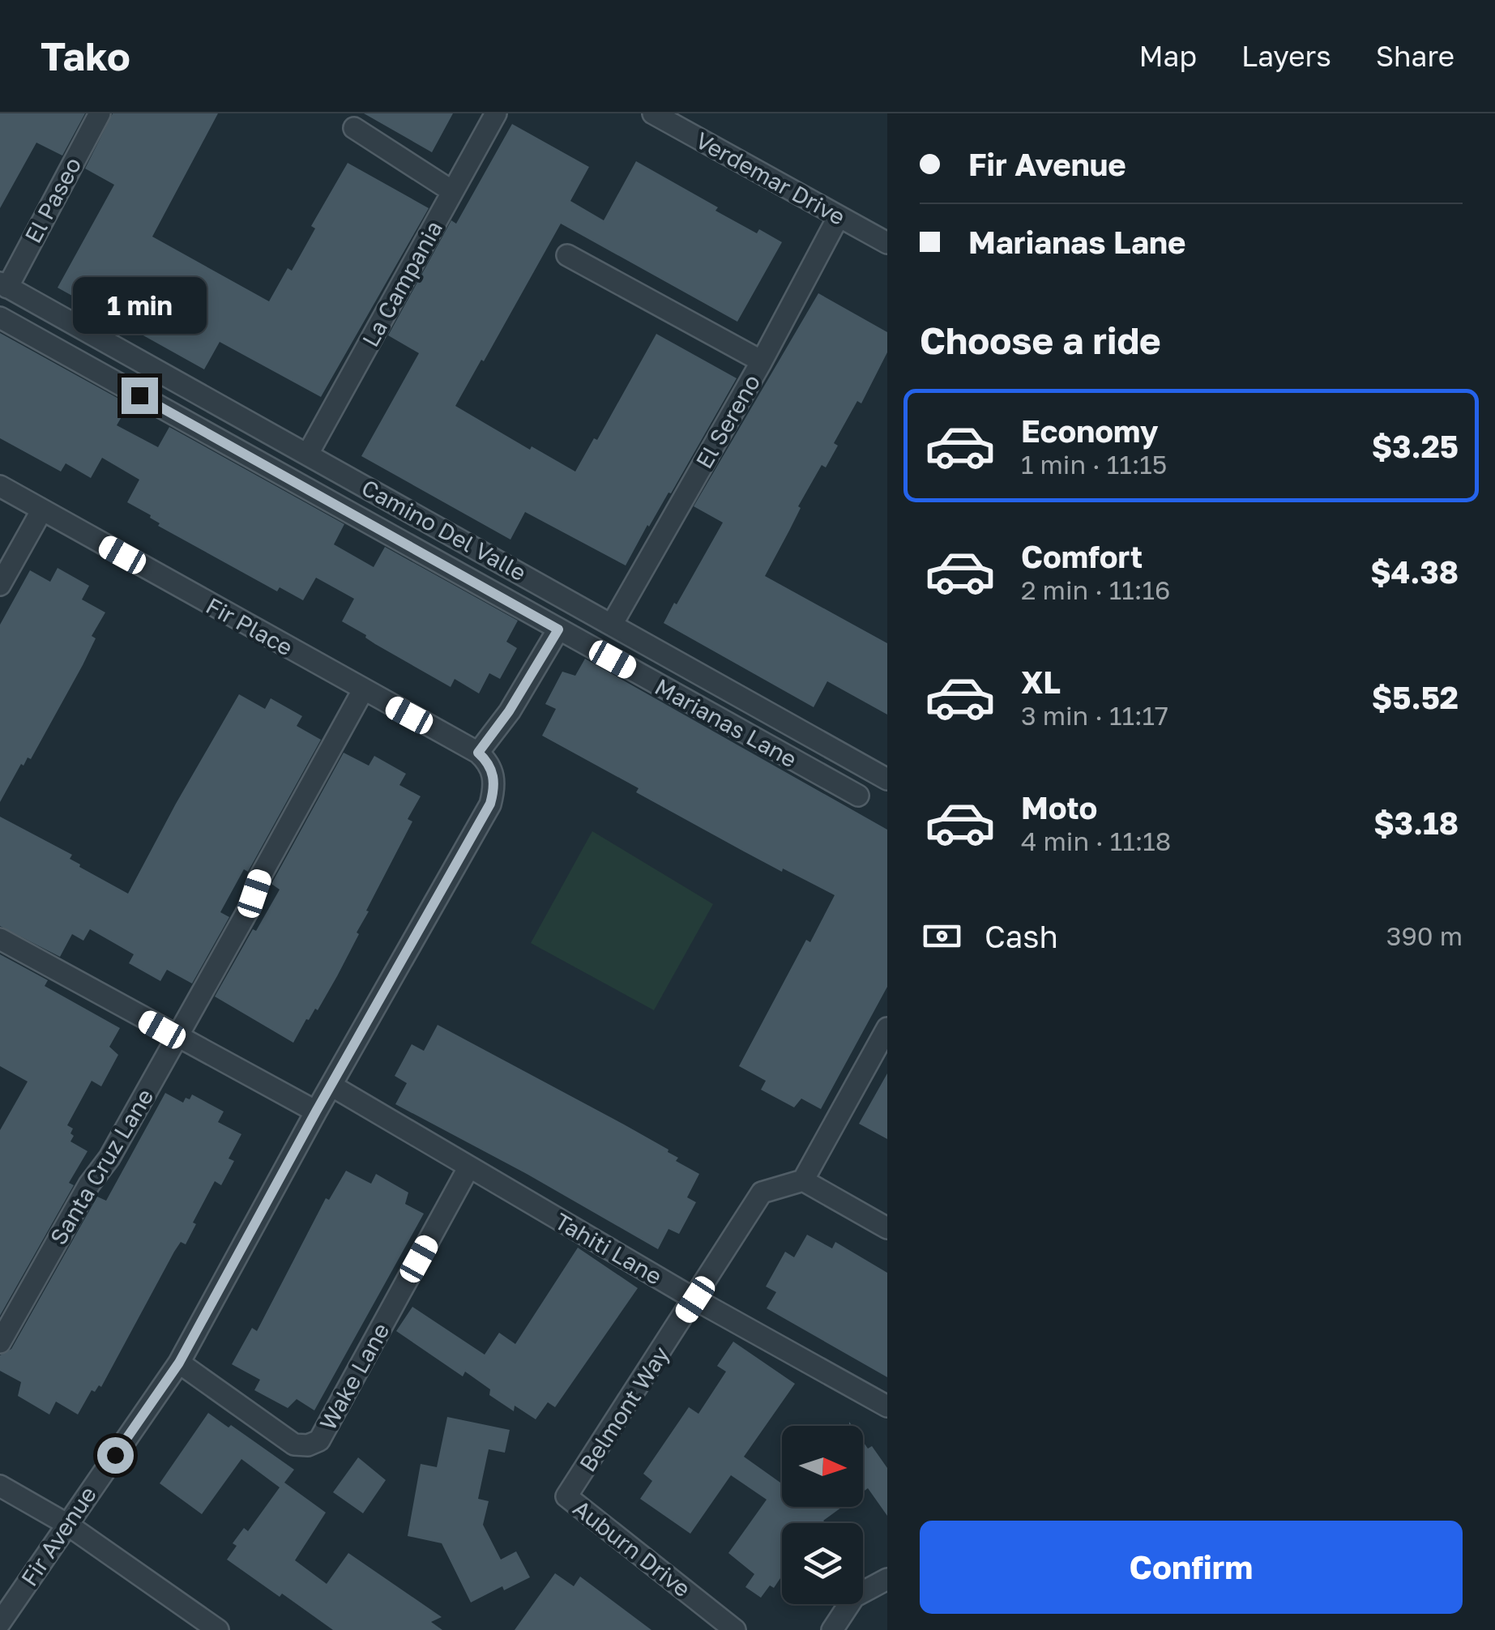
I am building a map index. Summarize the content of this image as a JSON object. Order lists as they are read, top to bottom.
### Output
{
  "streets": {
    "street": [
      "Verdemar Drive",
      "El Paseo",
      "La Campania",
      "El Sereno",
      "Camino Del Valle",
      "Fir Place",
      "Marianas Lane",
      "Santa Cruz Lane",
      "Tahiti Lane",
      "Wake Lane",
      "Belmont Way",
      "Fir Avenue",
      "Auburn Drive"
    ]
  },
  "crossings": [
    ["Verdemar Drive", "El Sereno"],
    ["El Paseo", "Camino Del Valle"],
    ["La Campania", "Camino Del Valle"],
    ["El Sereno", "Camino Del Valle"],
    ["Fir Place", "Santa Cruz Lane"],
    ["Fir Place", "Fir Avenue"],
    ["Tahiti Lane", "Wake Lane"],
    ["Tahiti Lane", "Belmont Way"],
    ["Tahiti Lane", "Fir Avenue"],
    ["Wake Lane", "Fir Avenue"],
    ["Belmont Way", "Auburn Drive"]
  ],
  "north": "right",
  "page": {
    "header": "Tako",
    "nav": ["Map", "Layers", "Share"],
    "banner": ["Fir Avenue", "Marianas Lane"],
    "bubble": "1 min",
    "heading": "Choose a ride",
    "list": [
      {
        "name": "Economy",
        "note": "1 min · 11:15",
        "value": "$3.25"
      },
      {
        "name": "Comfort",
        "note": "2 min · 11:16",
        "value": "$4.38"
      },
      {
        "name": "XL",
        "note": "3 min · 11:17",
        "value": "$5.52"
      },
      {
        "name": "Moto",
        "note": "4 min · 11:18",
        "value": "$3.18"
      }
    ],
    "pay": ["Cash", "390 m"],
    "buttons": "Confirm"
  }
}
